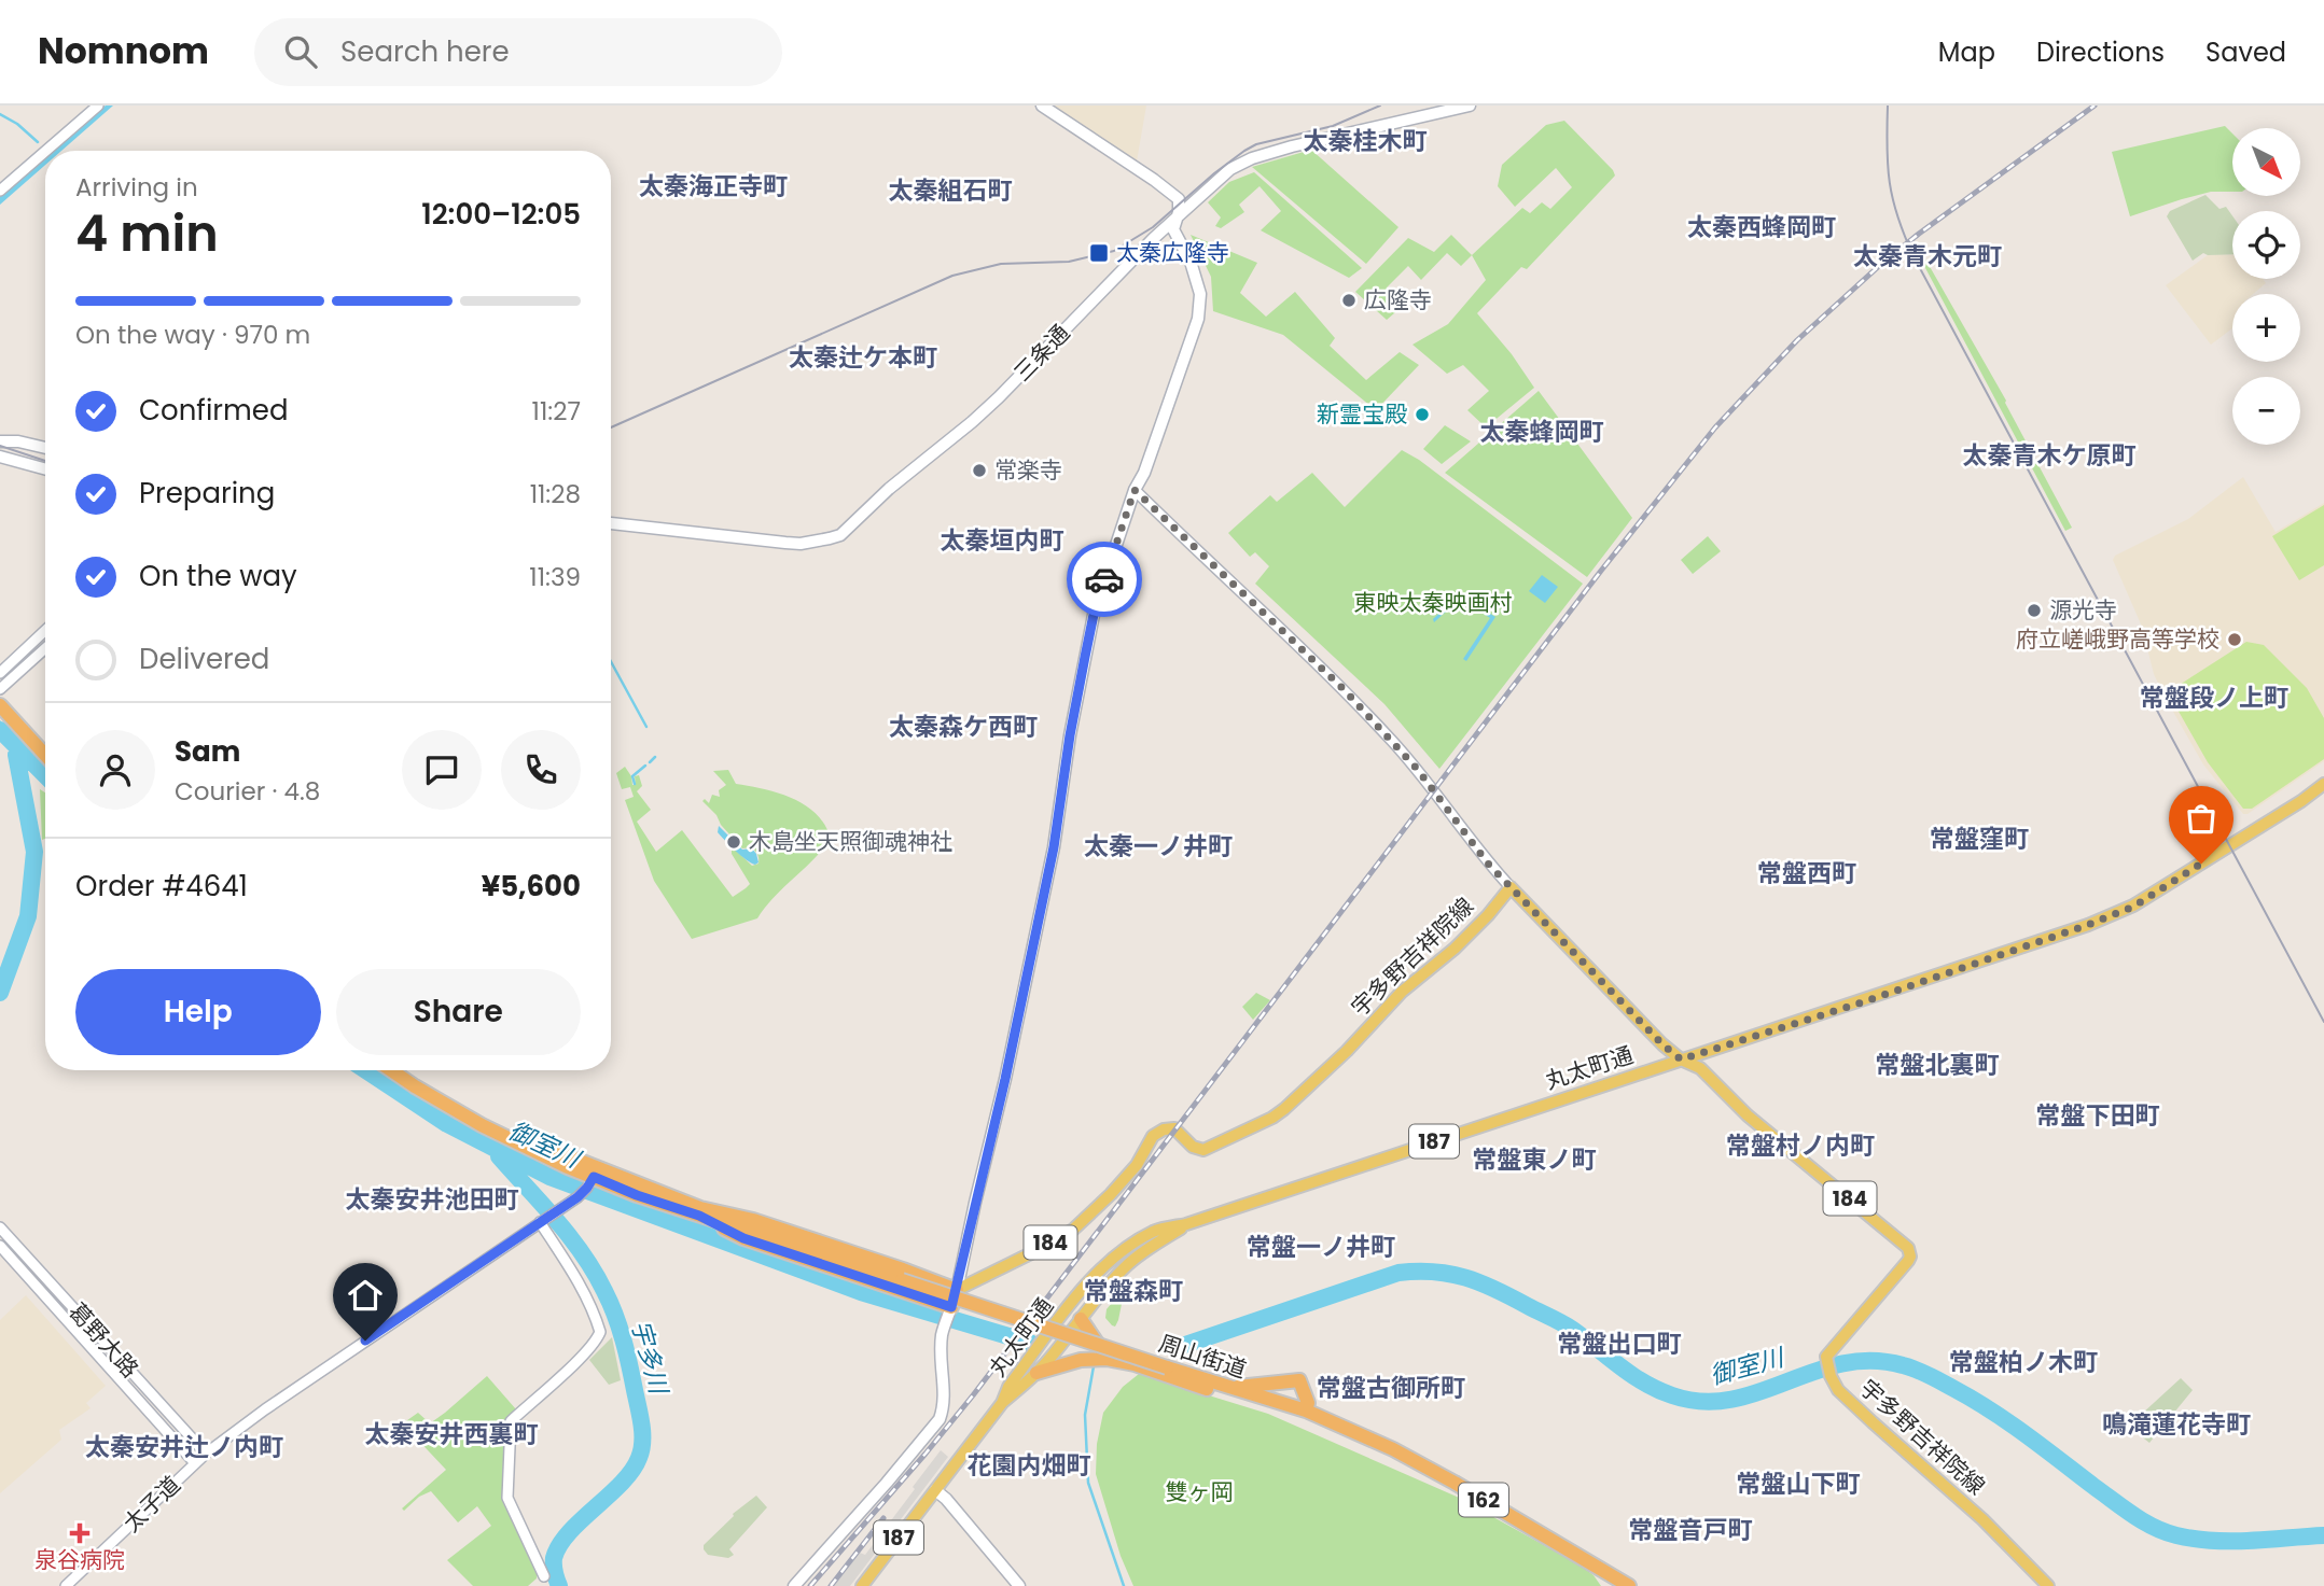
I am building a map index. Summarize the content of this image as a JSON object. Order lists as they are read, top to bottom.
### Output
{
  "streets": {
    "highway": ["周山街道", "162"],
    "main road": [
      "三条通",
      "宇多野吉祥院線",
      "丸太町通",
      "187",
      "184"
    ],
    "street": ["葛野大路", "太子道"]
  },
  "crossings": [
    ["宇多野吉祥院線", "丸太町通"],
    ["葛野大路", "太子道"],
    ["周山街道", "太子道"]
  ],
  "districts": [
    "太秦桂木町",
    "太秦海正寺町",
    "太秦組石町",
    "太秦西蜂岡町",
    "太秦青木元町",
    "太秦辻ケ本町",
    "太秦蜂岡町",
    "太秦青木ケ原町",
    "太秦垣内町",
    "常盤段ノ上町",
    "太秦森ケ西町",
    "常盤窪町",
    "太秦一ノ井町",
    "常盤西町",
    "常盤北裏町",
    "常盤下田町",
    "常盤村ノ内町",
    "常盤東ノ町",
    "太秦安井池田町",
    "常盤一ノ井町",
    "常盤森町",
    "常盤出口町",
    "常盤柏ノ木町",
    "常盤古御所町",
    "鳴滝蓮花寺町",
    "太秦安井西裏町",
    "太秦安井辻ノ内町",
    "花園内畑町",
    "常盤山下町",
    "常盤音戸町"
  ],
  "water": ["御室川", "宇多川"],
  "parks": ["東映太秦映画村", "雙ヶ岡"],
  "places": {
    "transit": ["太秦広隆寺"],
    "other": [
      "広隆寺",
      "新霊宝殿",
      "常楽寺",
      "源光寺",
      "府立嵯峨野高等学校",
      "木島坐天照御魂神社"
    ],
    "health": ["泉谷病院"]
  },
  "north": "bottom right",
  "page": {
    "header": "Nomnom",
    "search": "Search here",
    "nav": ["Map", "Directions", "Saved"],
    "map_buttons": ["+", "−"],
    "heading": ["4 min", "Arriving in", "12:00–12:05"],
    "panel": [
      "Sam",
      "Courier · 4.8",
      "Order #4641",
      "¥5,600"
    ],
    "bar": "On the way · 970 m",
    "list": [
      ["Confirmed", "11:27"],
      ["Preparing", "11:28"],
      ["On the way", "11:39"],
      "Delivered"
    ],
    "buttons": ["Help", "Share"]
  }
}
